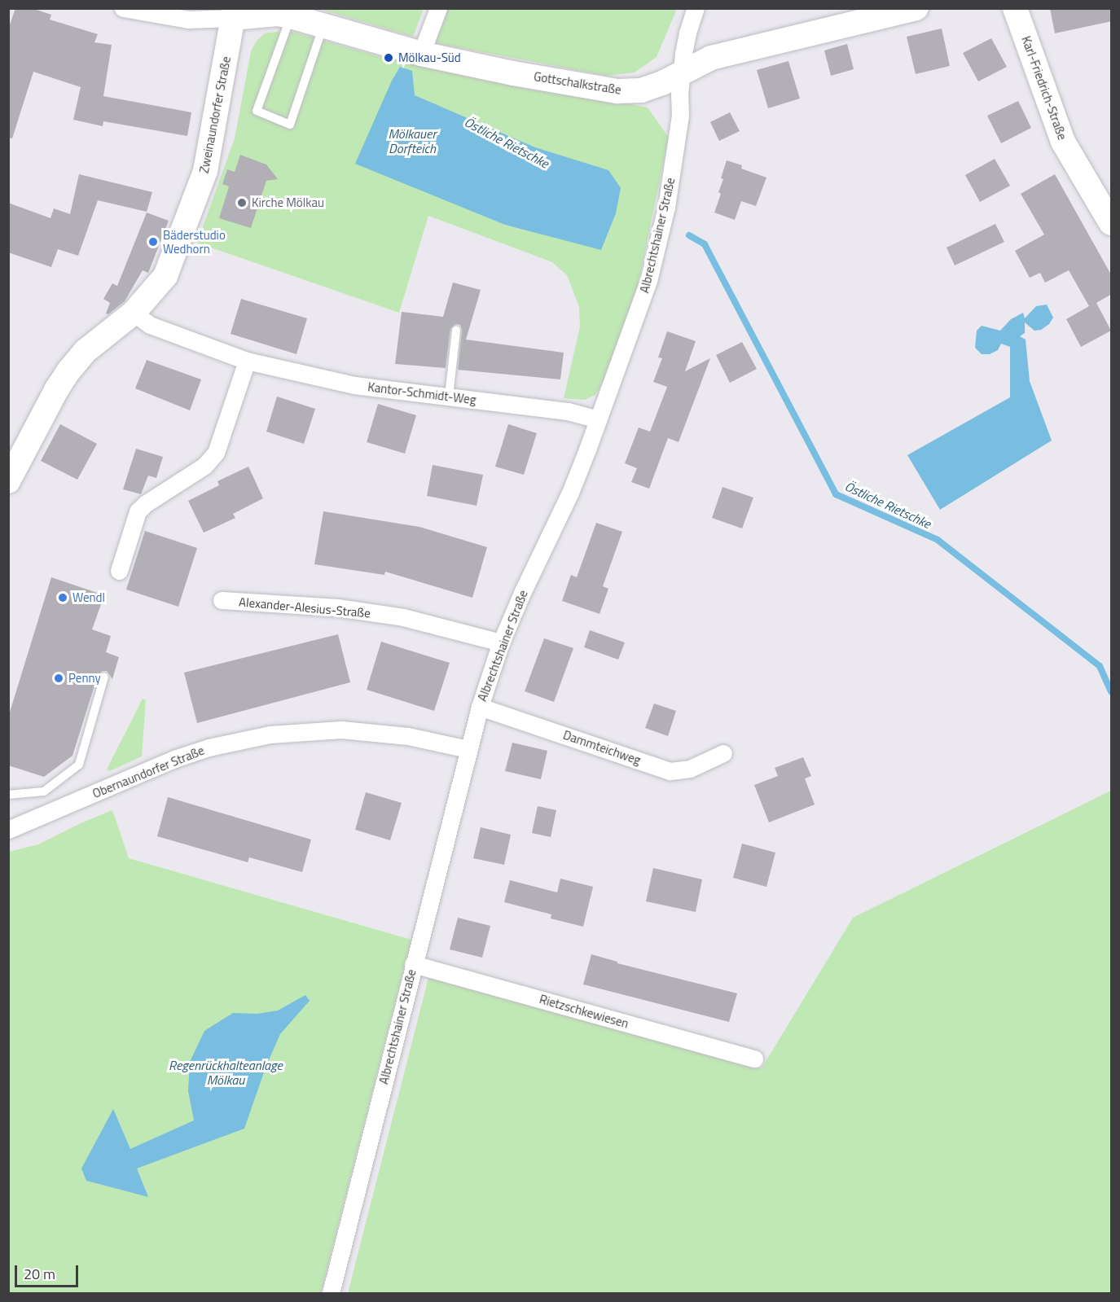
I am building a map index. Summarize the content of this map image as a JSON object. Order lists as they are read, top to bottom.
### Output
{
  "streets": {
    "street": [
      "Gottschalkstraße",
      "Karl-Friedrich-Straße",
      "Zweinaundorfer Straße",
      "Albrechtshainer Straße",
      "Kantor-Schmidt-Weg",
      "Alexander-Alesius-Straße",
      "Dammteichweg",
      "Obernaundorfer Straße",
      "Rietzschkewiesen"
    ]
  },
  "crossings": [
    ["Gottschalkstraße", "Zweinaundorfer Straße"],
    ["Gottschalkstraße", "Albrechtshainer Straße"],
    ["Zweinaundorfer Straße", "Kantor-Schmidt-Weg"],
    ["Albrechtshainer Straße", "Kantor-Schmidt-Weg"],
    ["Albrechtshainer Straße", "Alexander-Alesius-Straße"],
    ["Albrechtshainer Straße", "Dammteichweg"],
    ["Albrechtshainer Straße", "Obernaundorfer Straße"],
    ["Albrechtshainer Straße", "Rietzschkewiesen"]
  ],
  "water": ["Mölkauer Dorfteich", "Östliche Rietschke", "Regenrückhalteanlage Mölkau"],
  "places": [
    "Mölkau-Süd",
    "Kirche Mölkau",
    "Bäderstudio Wedhorn",
    "Wendl",
    "Penny"
  ],
  "scale_bar": "20 m"
}
